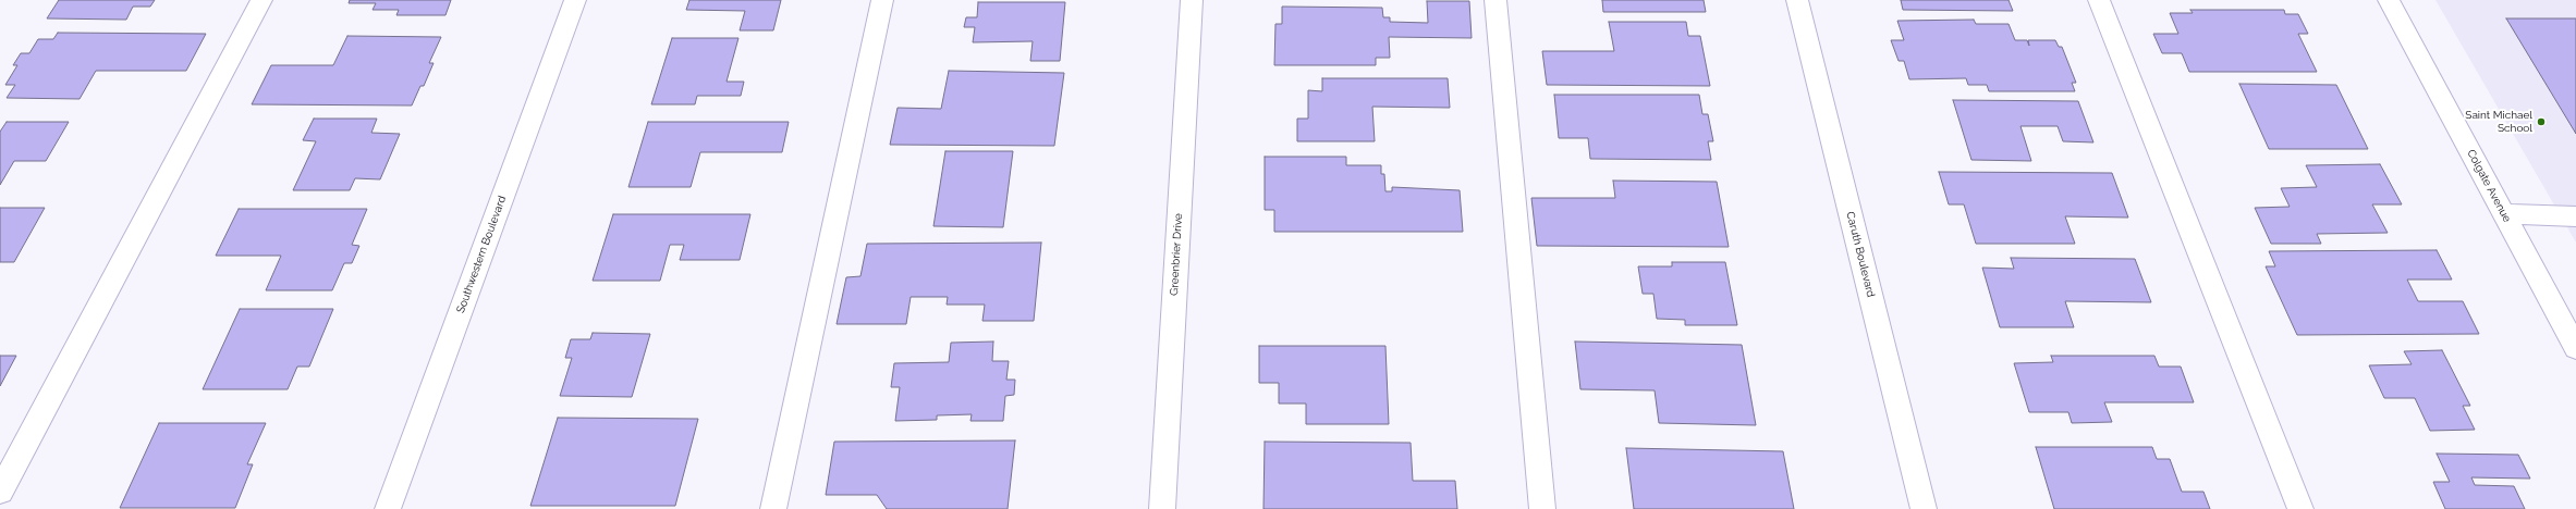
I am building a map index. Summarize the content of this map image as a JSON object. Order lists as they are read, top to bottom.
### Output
{
  "streets": {
    "street": [
      "Colgate Avenue",
      "Southwestern Boulevard",
      "Greenbrier Drive",
      "Caruth Boulevard"
    ]
  },
  "places": ["Saint Michael School"]
}
